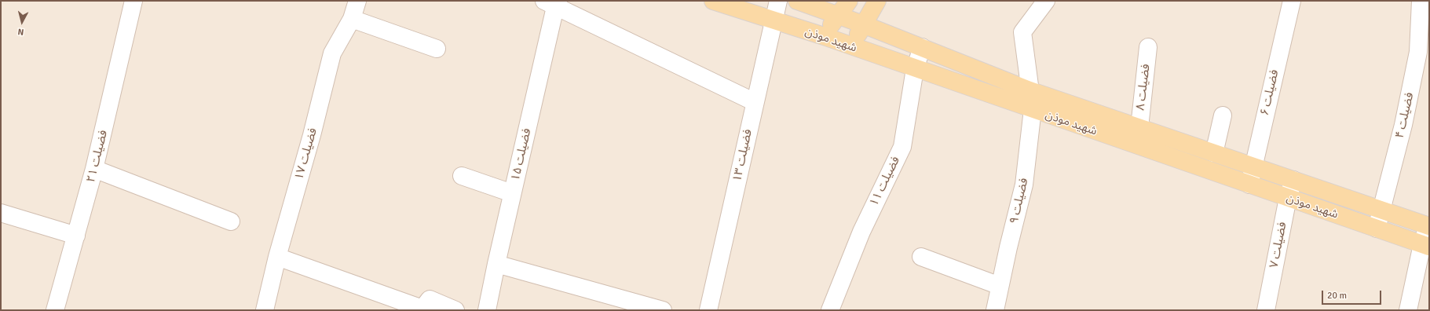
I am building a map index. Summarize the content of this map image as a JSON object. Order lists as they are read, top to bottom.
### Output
{
  "streets": {
    "main road": ["شهید موذن"],
    "street": [
      "فضیلت ۸",
      "فضیلت ۶",
      "فضیلت ۴",
      "فضیلت ۱۷",
      "فضیلت ۱۵",
      "فضیلت ۱۳",
      "فضیلت ۲۱",
      "فضیلت ۱۱",
      "فضیلت ۹",
      "فضیلت ۷"
    ]
  },
  "crossings": [
    ["شهید موذن", "فضیلت ۸"],
    ["شهید موذن", "فضیلت ۶"],
    ["شهید موذن", "فضیلت ۴"],
    ["شهید موذن", "فضیلت ۱۳"],
    ["شهید موذن", "فضیلت ۱۱"],
    ["شهید موذن", "فضیلت ۹"],
    ["شهید موذن", "فضیلت ۷"]
  ],
  "scale_bar": "20 m",
  "north": "bottom"
}
